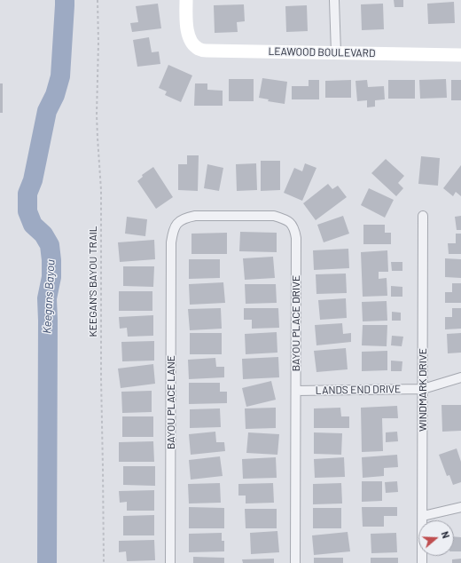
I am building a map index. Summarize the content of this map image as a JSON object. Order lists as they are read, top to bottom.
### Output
{
  "streets": {
    "street": [
      "LEAWOOD BOULEVARD",
      "BAYOU PLACE DRIVE",
      "LANDS END DRIVE",
      "WINDMARK DRIVE",
      "BAYOU PLACE LANE"
    ],
    "path": ["KEEGAN'S BAYOU TRAIL"]
  },
  "crossings": [
    ["BAYOU PLACE DRIVE", "LANDS END DRIVE"],
    ["BAYOU PLACE DRIVE", "BAYOU PLACE LANE"],
    ["LANDS END DRIVE", "WINDMARK DRIVE"]
  ],
  "water": ["Keegans Bayou"],
  "north": "right"
}
